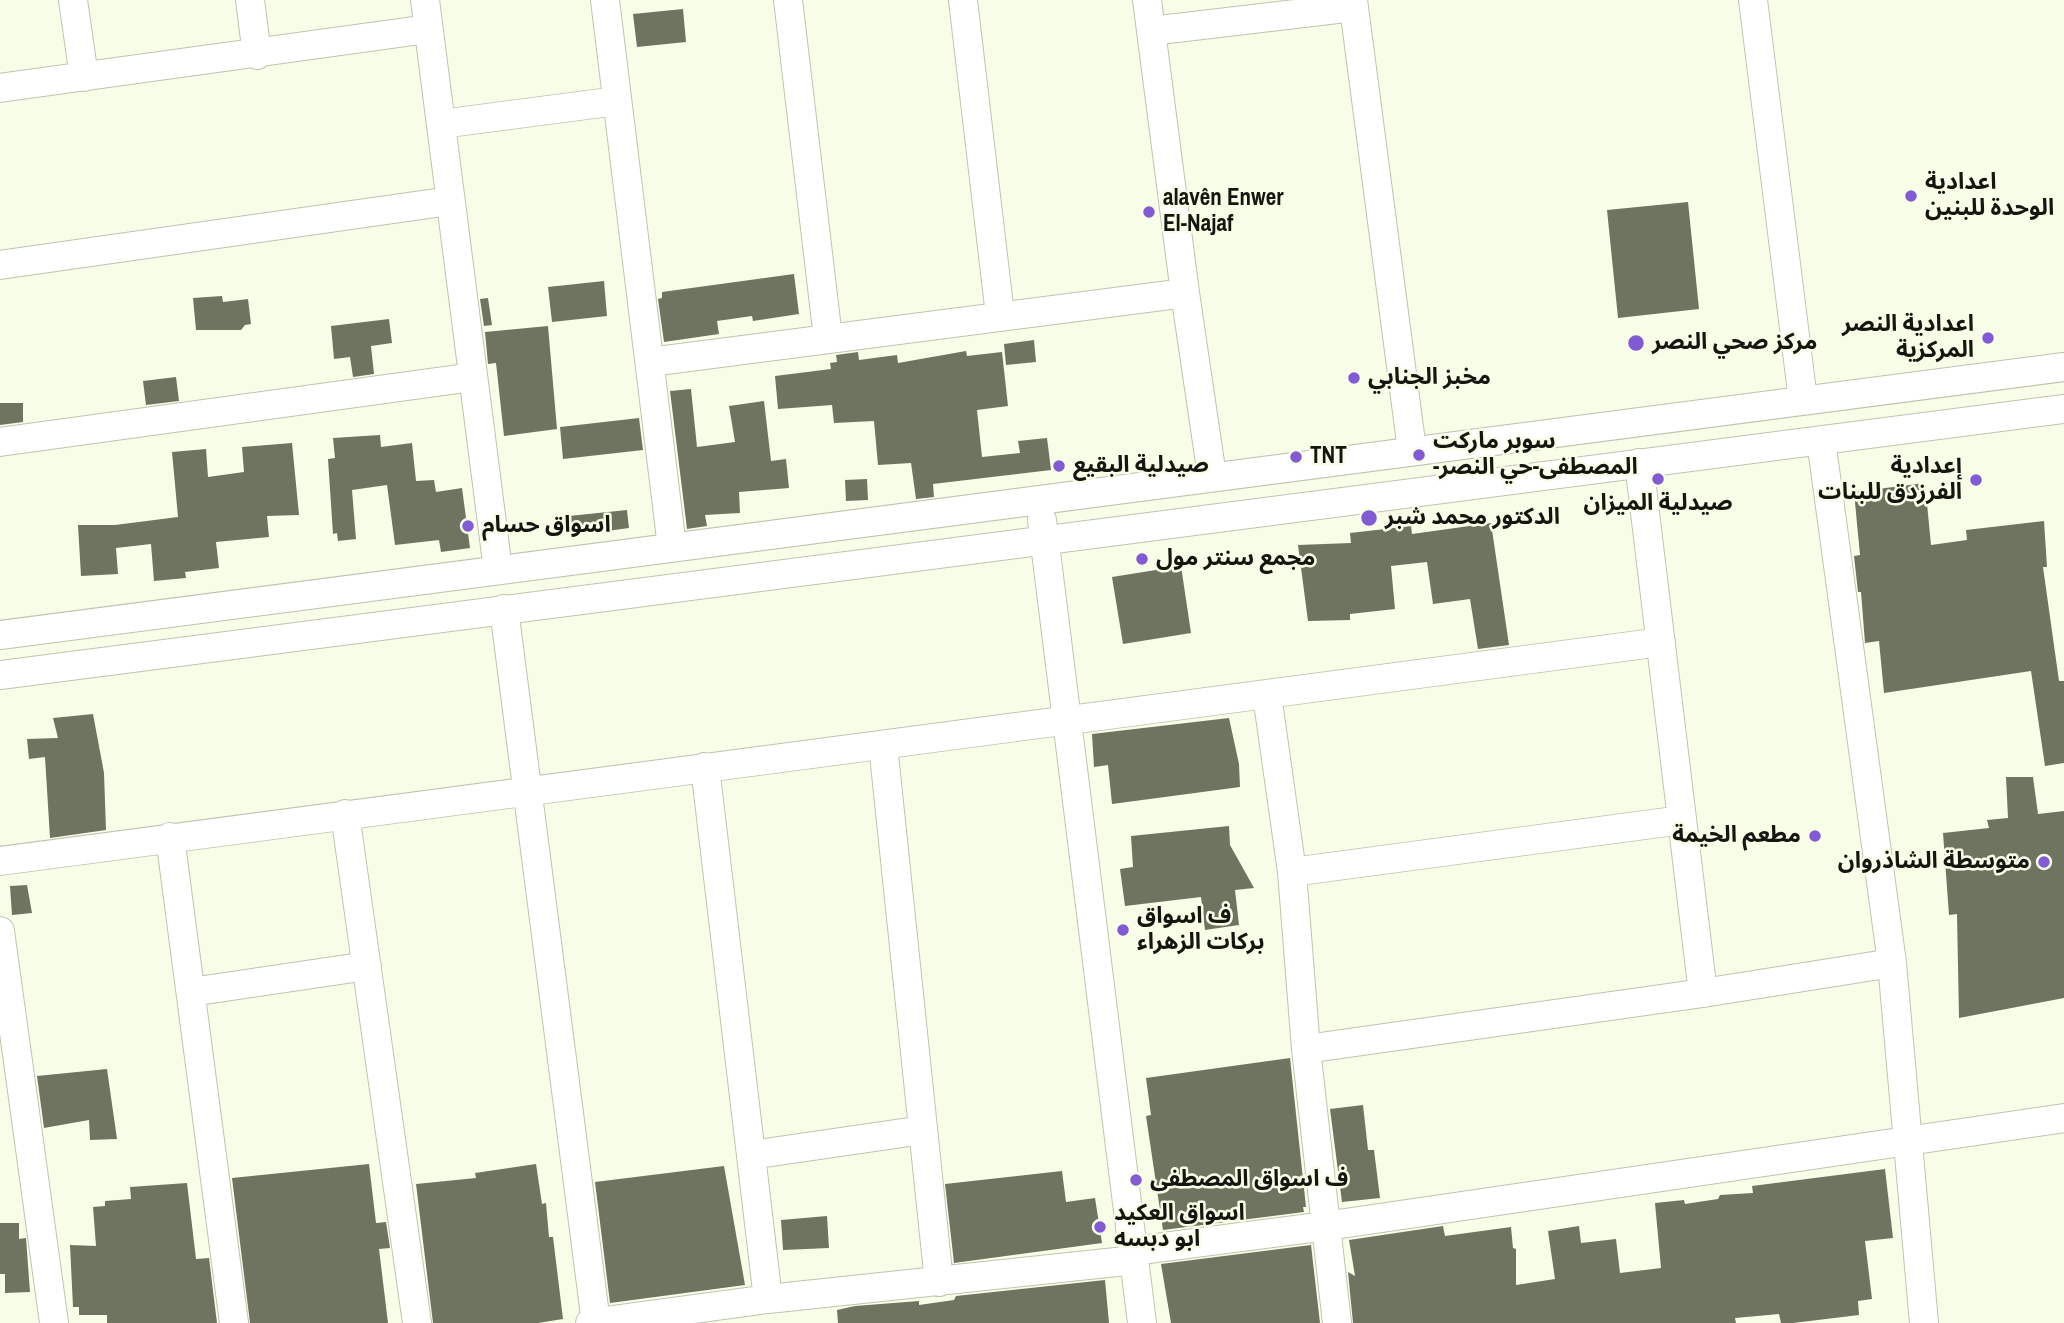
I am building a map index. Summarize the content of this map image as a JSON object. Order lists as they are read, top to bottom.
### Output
{
  "places": [
    "اعدادية الوحدة للبنين",
    "alavên Enwer El-Najaf",
    "اعدادية النصر المركزية",
    "مركز صحي النصر",
    "مخبز الجنابي",
    "سوبر ماركت -المصطفى-حي النصر",
    "TNT",
    "صيدلية البقيع",
    "صيدلية الميزان",
    "إعدادية الفرزدق للبنات",
    "الدكتور محمد شبر",
    "اسواق حسام",
    "مجمع سنتر مول",
    "مطعم الخيمة",
    "متوسطة الشاذروان",
    "ف اسواق بركات الزهراء",
    "ف اسواق المصطفى",
    "اسواق العكيد ابو دبسه"
  ]
}
